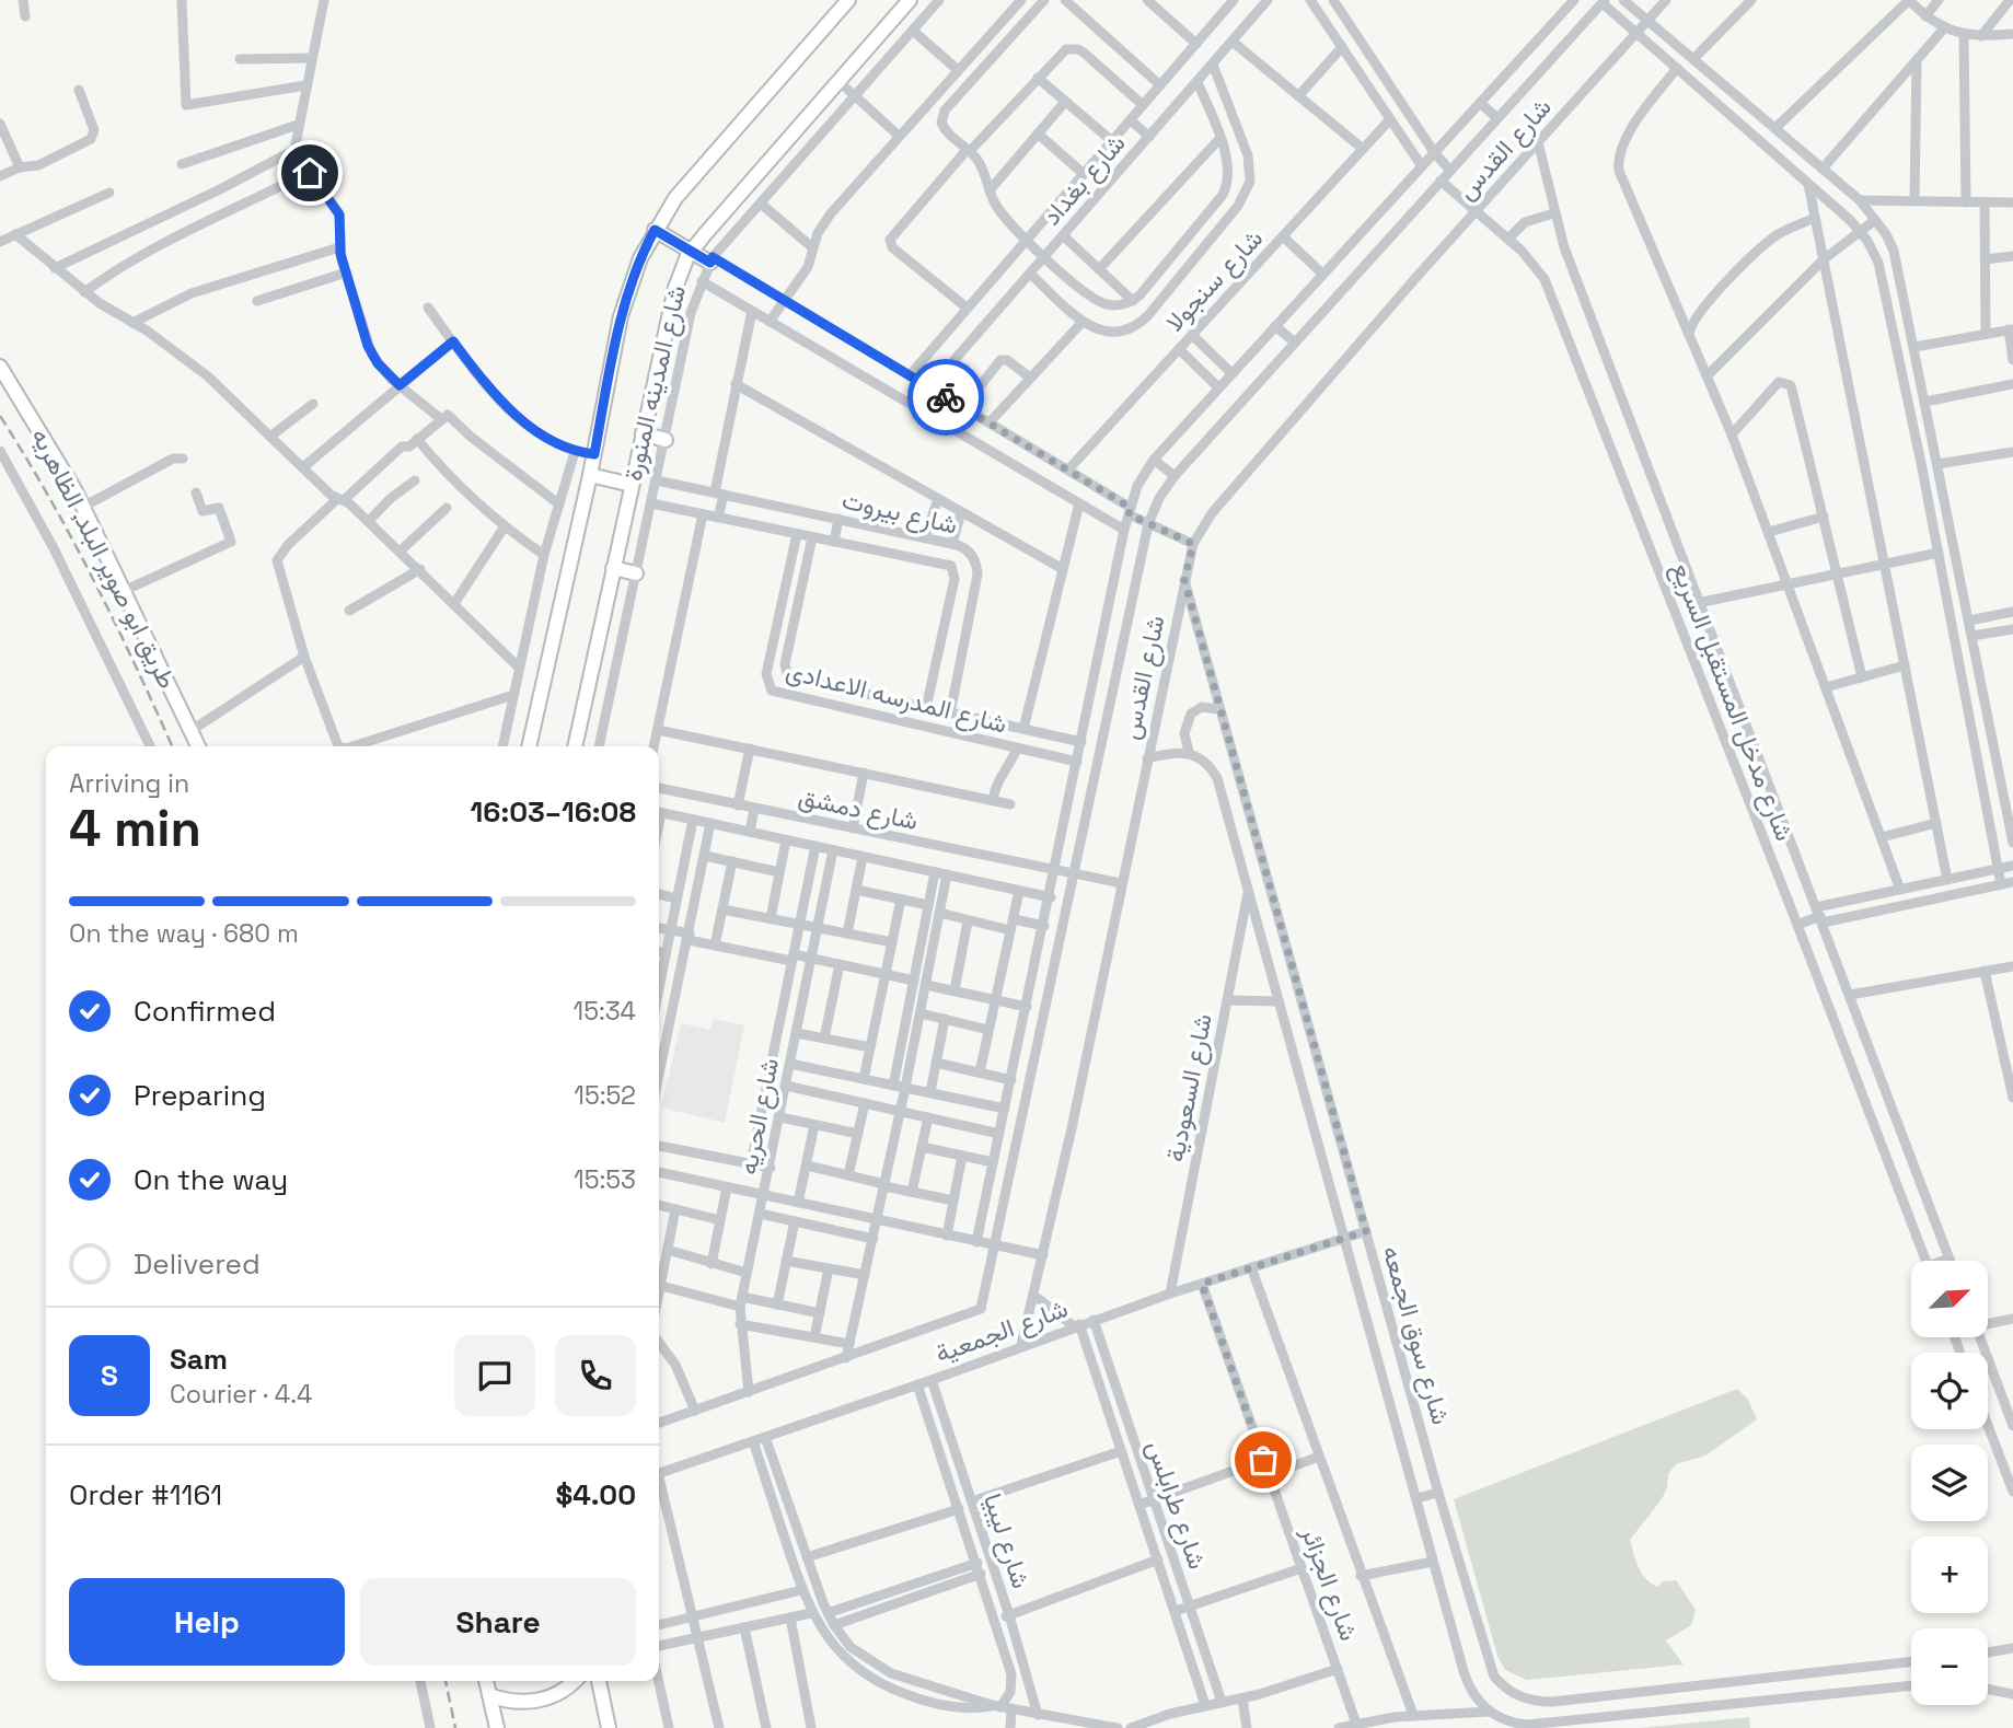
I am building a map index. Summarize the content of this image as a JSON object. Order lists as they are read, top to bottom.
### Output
{
  "streets": {
    "main road": ["شارع المدينه المنورة", "طريق ابو صوير البلد, الظاهريه"],
    "street": [
      "شارع القدس",
      "شارع بغداد",
      "شارع سنجولا",
      "شارع بيروت",
      "شارع المدرسه الاعدادى",
      "شارع مدخل المستقبل السريع",
      "شارع دمشق",
      "شارع السعودية",
      "شارع الحريه",
      "شارع الجمعية",
      "شارع سوق الجمعه",
      "شارع طرابلس",
      "شارع ليبيا",
      "شارع الجزائر"
    ]
  },
  "crossings": [
    ["شارع القدس", "شارع مدخل المستقبل السريع"],
    ["شارع القدس", "شارع دمشق"],
    ["شارع القدس", "شارع الجمعية"],
    ["شارع القدس", "شارع سوق الجمعه"],
    ["شارع بيروت", "شارع المدرسه الاعدادى"],
    ["شارع دمشق", "شارع الحريه"],
    ["شارع السعودية", "شارع الجمعية"],
    ["شارع السعودية", "شارع سوق الجمعه"],
    ["شارع الحريه", "شارع الجمعية"],
    ["شارع الجمعية", "شارع سوق الجمعه"],
    ["شارع الجمعية", "شارع طرابلس"],
    ["شارع الجمعية", "شارع ليبيا"],
    ["شارع الجمعية", "شارع الجزائر"]
  ],
  "north": "top right",
  "page": {
    "heading": ["4 min", "Arriving in", "16:03–16:08"],
    "panel": [
      "Sam",
      "Courier · 4.4",
      "Order #1161",
      "$4.00"
    ],
    "bar": "On the way · 680 m",
    "list": [
      ["Confirmed", "15:34"],
      ["Preparing", "15:52"],
      ["On the way", "15:53"],
      "Delivered"
    ],
    "map_buttons": ["+", "−"],
    "round": "S",
    "buttons": ["Help", "Share"]
  }
}
